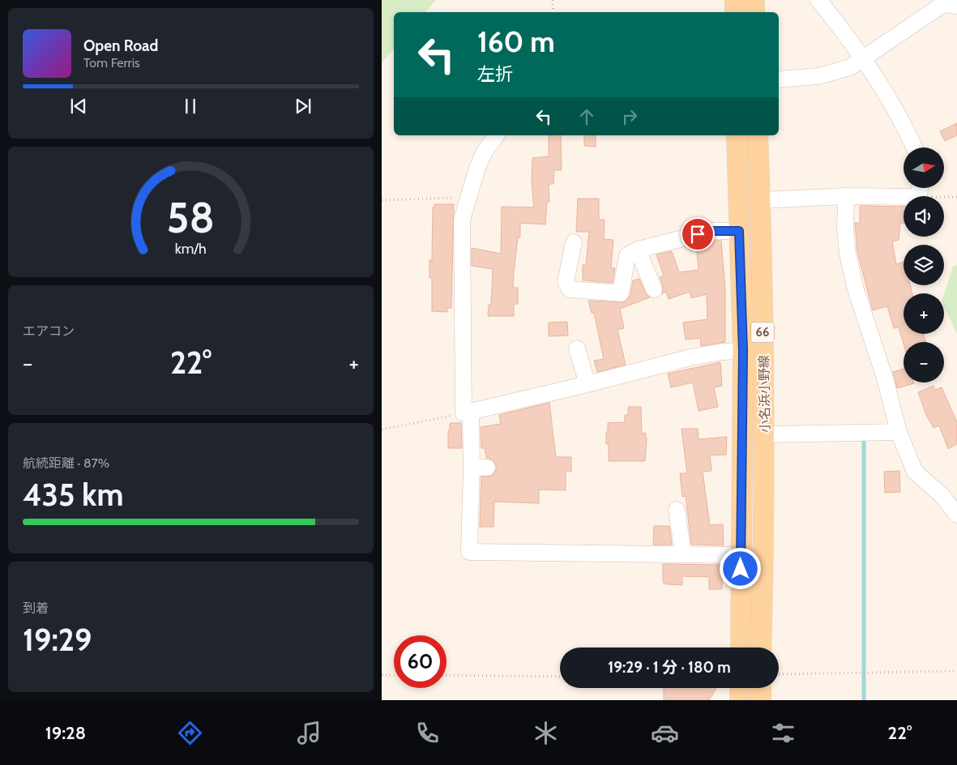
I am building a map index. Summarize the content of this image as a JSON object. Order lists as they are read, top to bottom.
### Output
{
  "streets": {
    "main road": ["66", "小名浜小野線"]
  },
  "north": "right",
  "page": {
    "turn": ["160 m", "左折"],
    "song": ["Open Road", "Tom Ferris"],
    "map_buttons": ["+", "−"],
    "tile": [
      "エアコン",
      ["航続距離 · 87%", "435 km"],
      ["到着", "19:29"]
    ],
    "heat": ["−", "22°", "+"],
    "limit": "60",
    "trip": "19:29 · 1 分 · 180 m",
    "tabs": ["19:28", "22°"],
    "gauge": ["58", "km/h"]
  }
}
